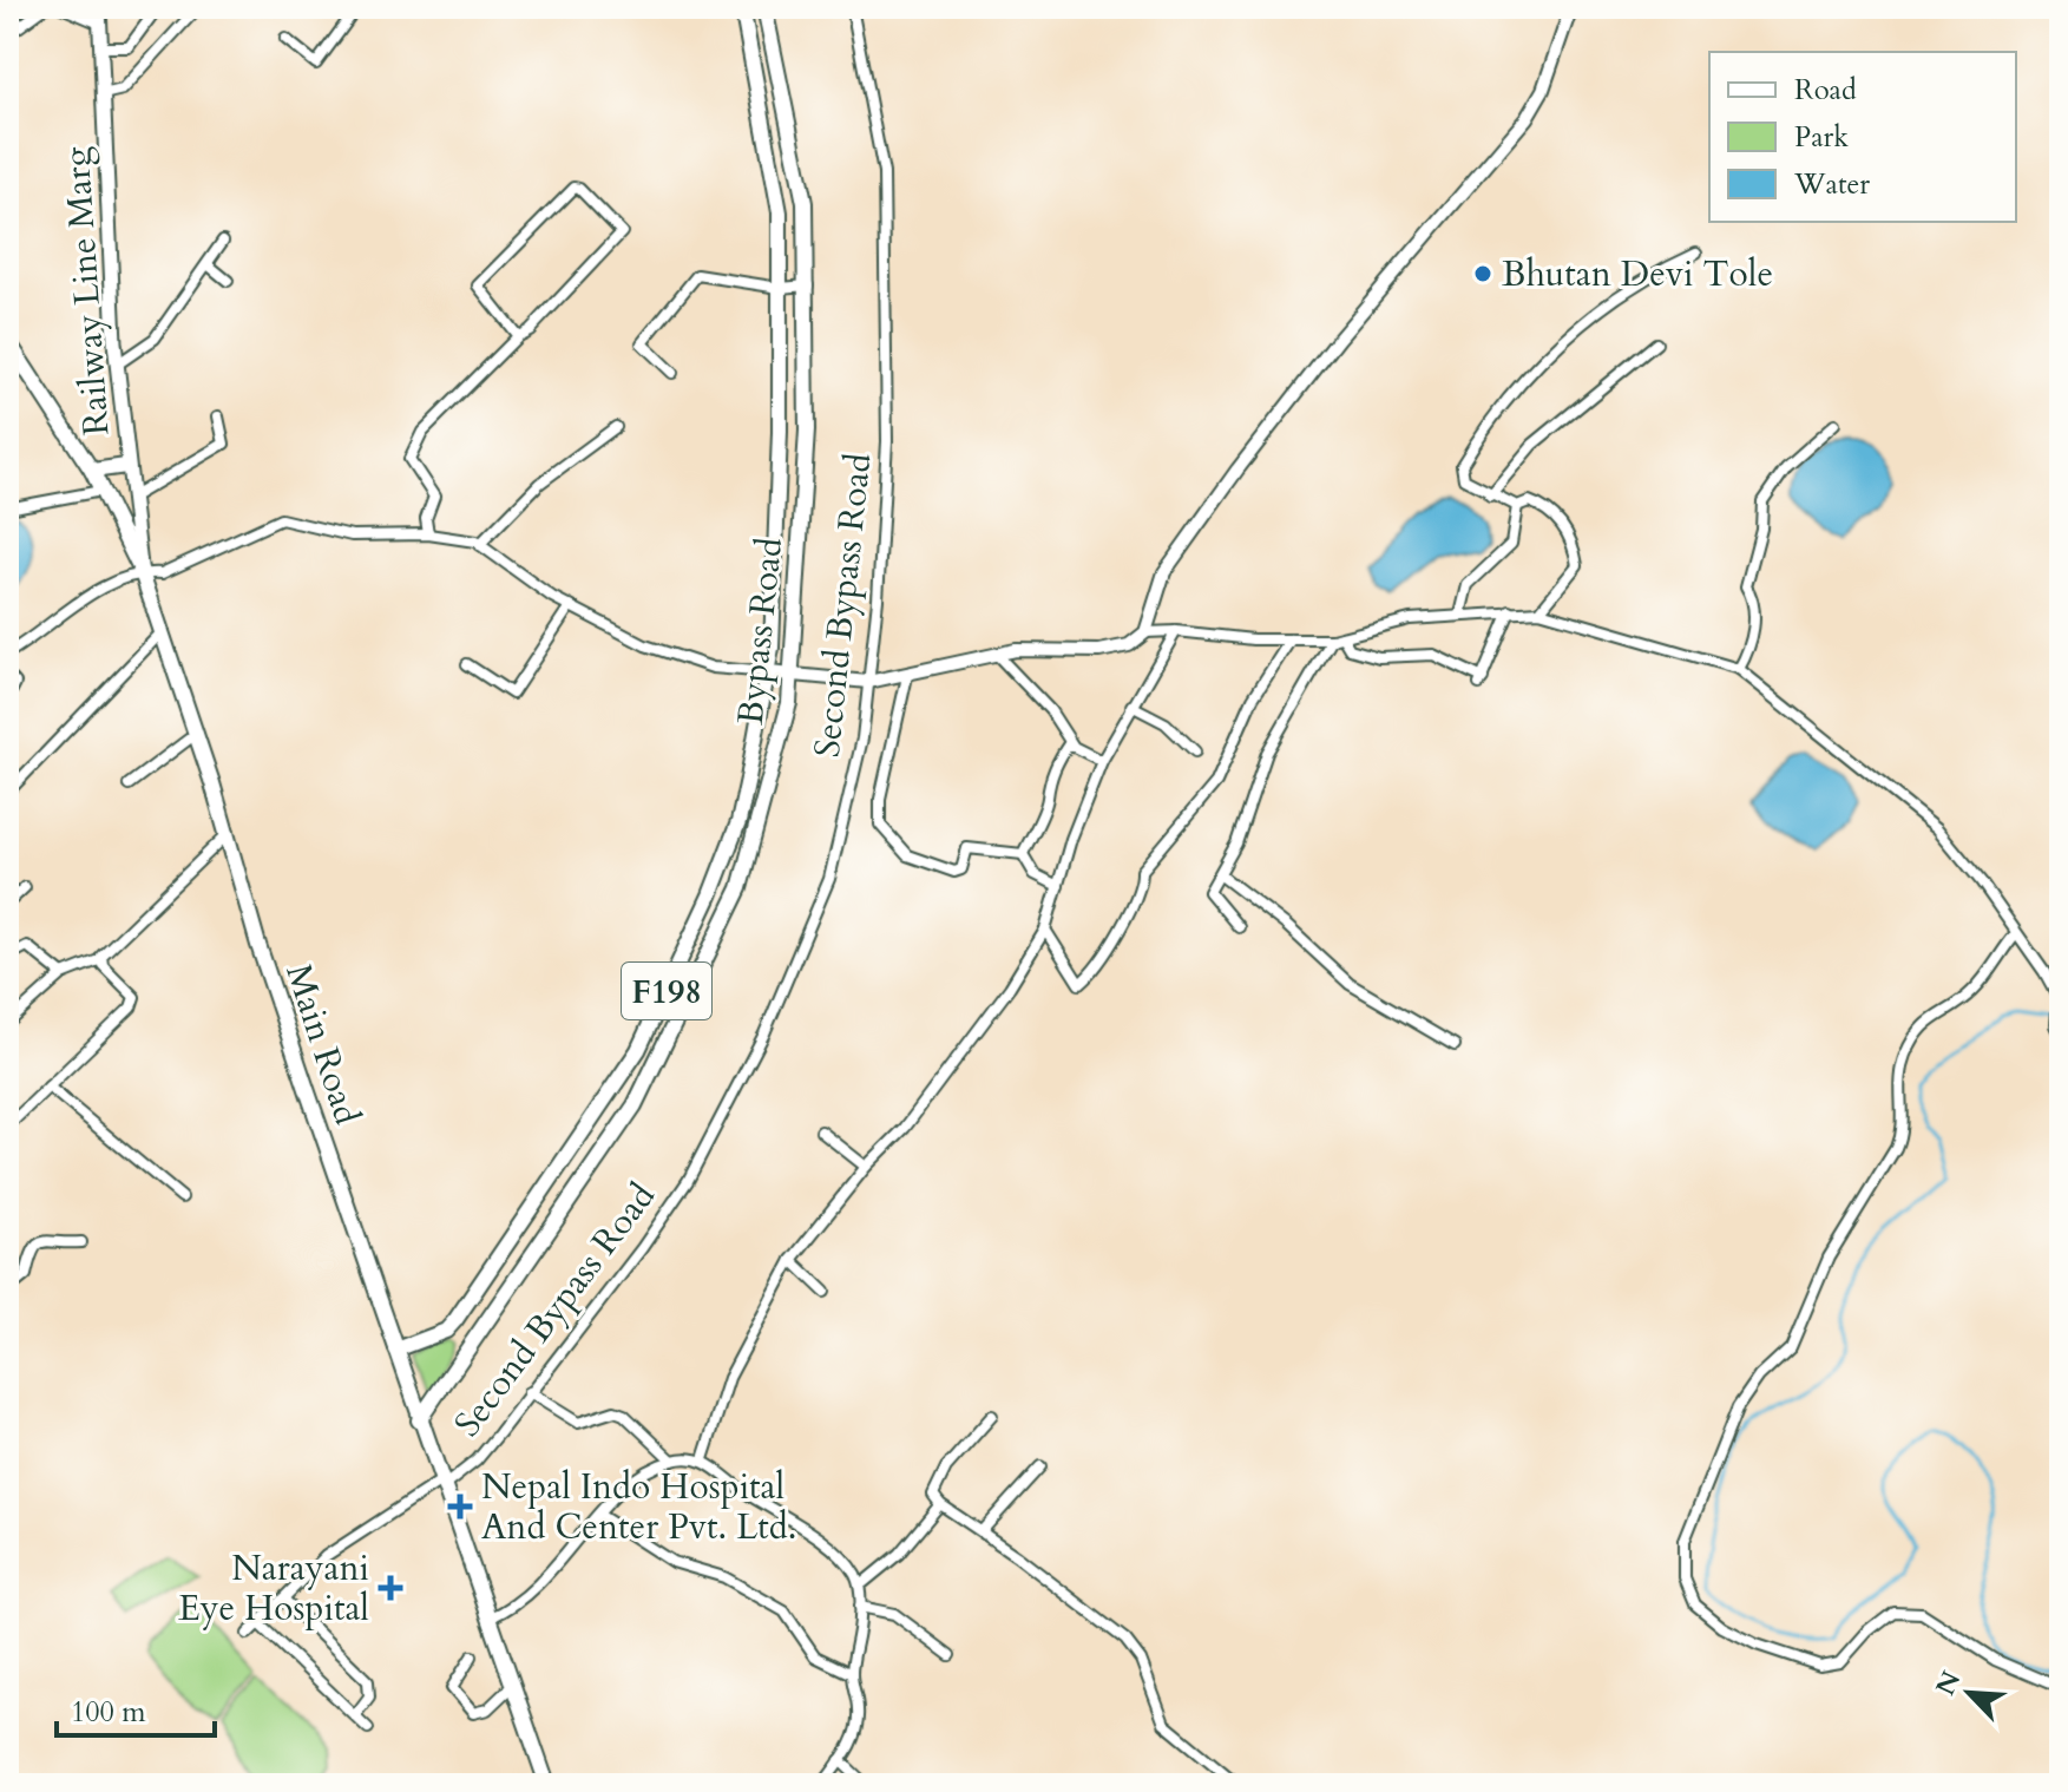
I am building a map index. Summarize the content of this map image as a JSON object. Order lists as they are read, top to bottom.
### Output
{
  "streets": {
    "main road": [
      "Railway Line Marg",
      "Bypass Road",
      "F198",
      "Main Road"
    ],
    "street": ["Second Bypass Road"]
  },
  "crossings": [
    ["Railway Line Marg", "Main Road"],
    ["Second Bypass Road", "Main Road"],
    ["Bypass Road", "F198"],
    ["F198", "Main Road"]
  ],
  "places": {
    "other": ["Bhutan Devi Tole"],
    "health": ["Nepal Indo Hospital And Center Pvt. Ltd.", "Narayani Eye Hospital"]
  },
  "legend": ["Road", "Park", "Water"],
  "scale_bar": "100 m",
  "north": "top left"
}
